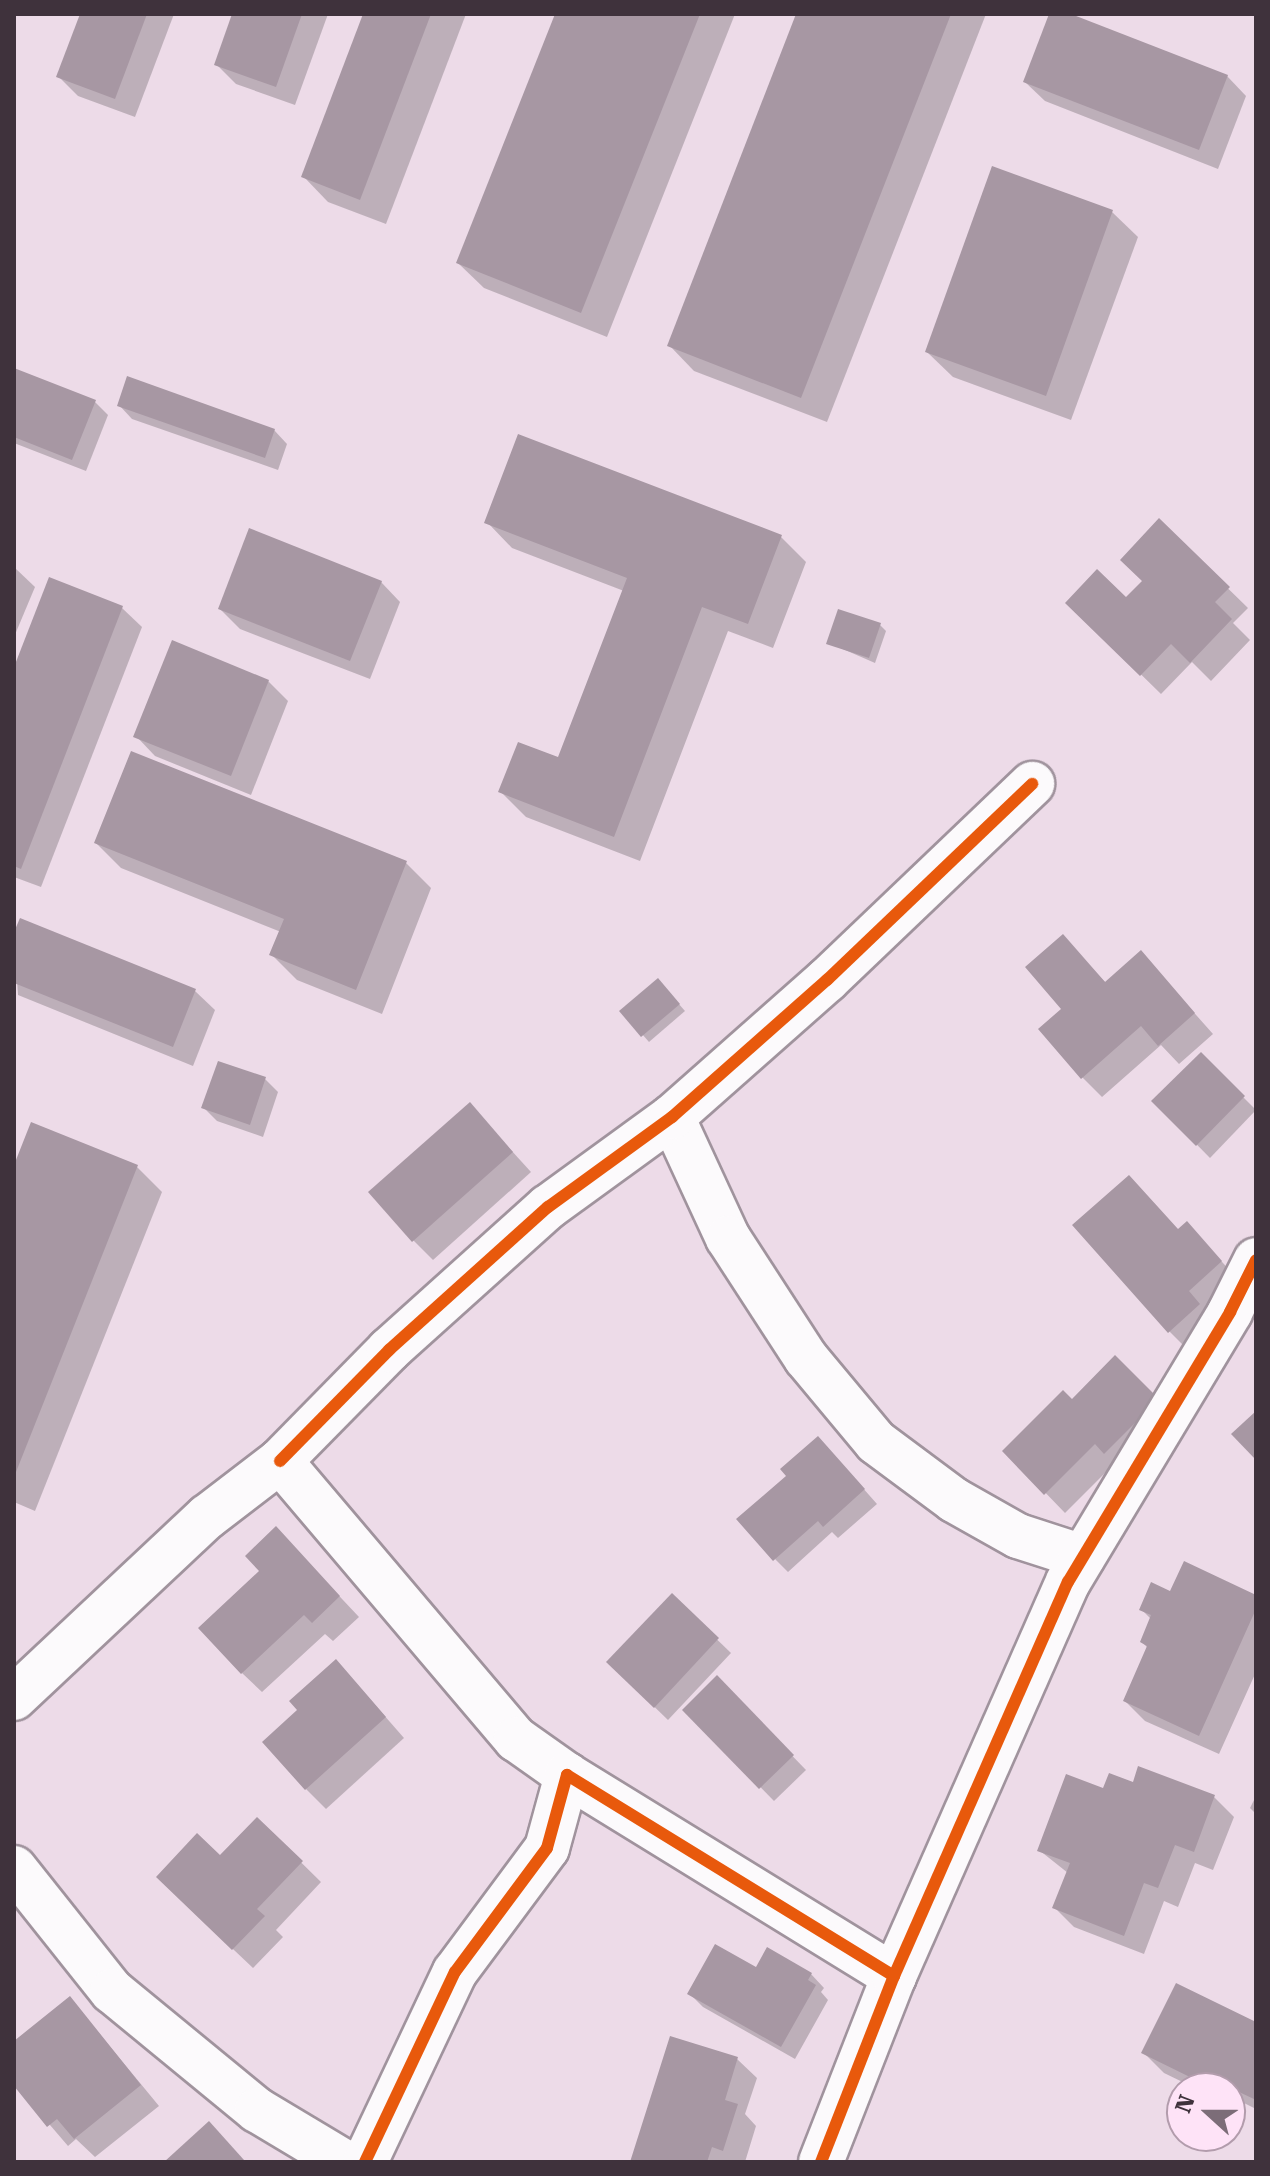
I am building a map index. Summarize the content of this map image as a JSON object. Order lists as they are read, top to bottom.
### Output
{
  "north": "left"
}
